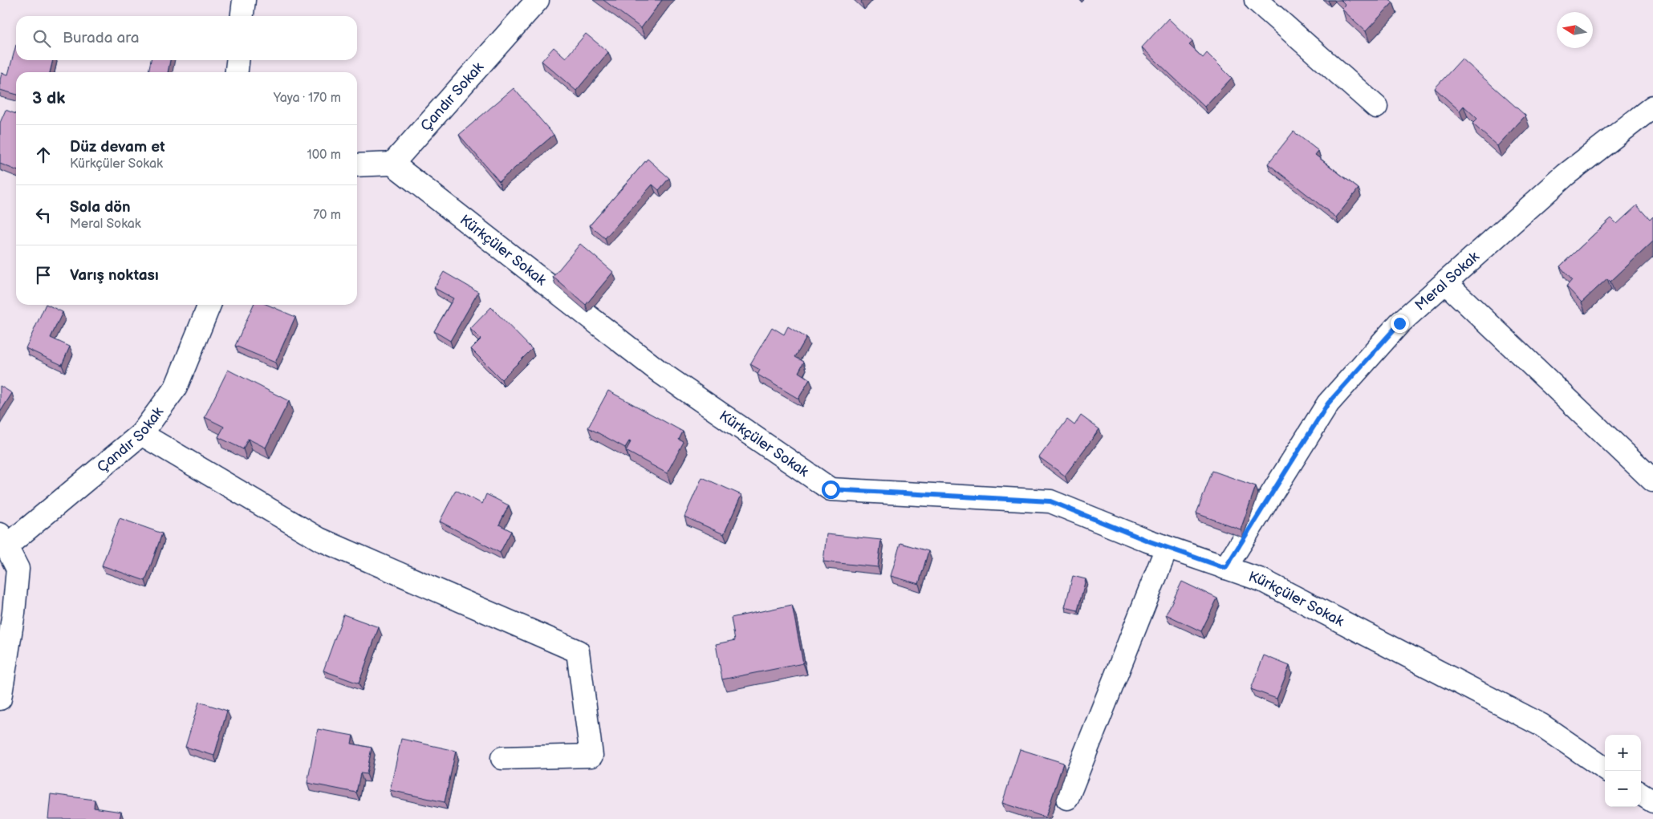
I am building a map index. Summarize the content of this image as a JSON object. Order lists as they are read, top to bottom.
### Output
{
  "streets": {
    "street": ["Çandır Sokak", "Kürkçüler Sokak", "Meral Sokak"]
  },
  "crossings": [
    ["Çandır Sokak", "Kürkçüler Sokak"],
    ["Kürkçüler Sokak", "Meral Sokak"]
  ],
  "north": "left",
  "page": {
    "search": "Burada ara",
    "heading": ["3 dk", "Yaya · 170 m"],
    "list": [
      ["Düz devam et", "Kürkçüler Sokak", "100 m"],
      ["Sola dön", "Meral Sokak", "70 m"],
      "Varış noktası"
    ],
    "map_buttons": ["+", "−"]
  }
}
